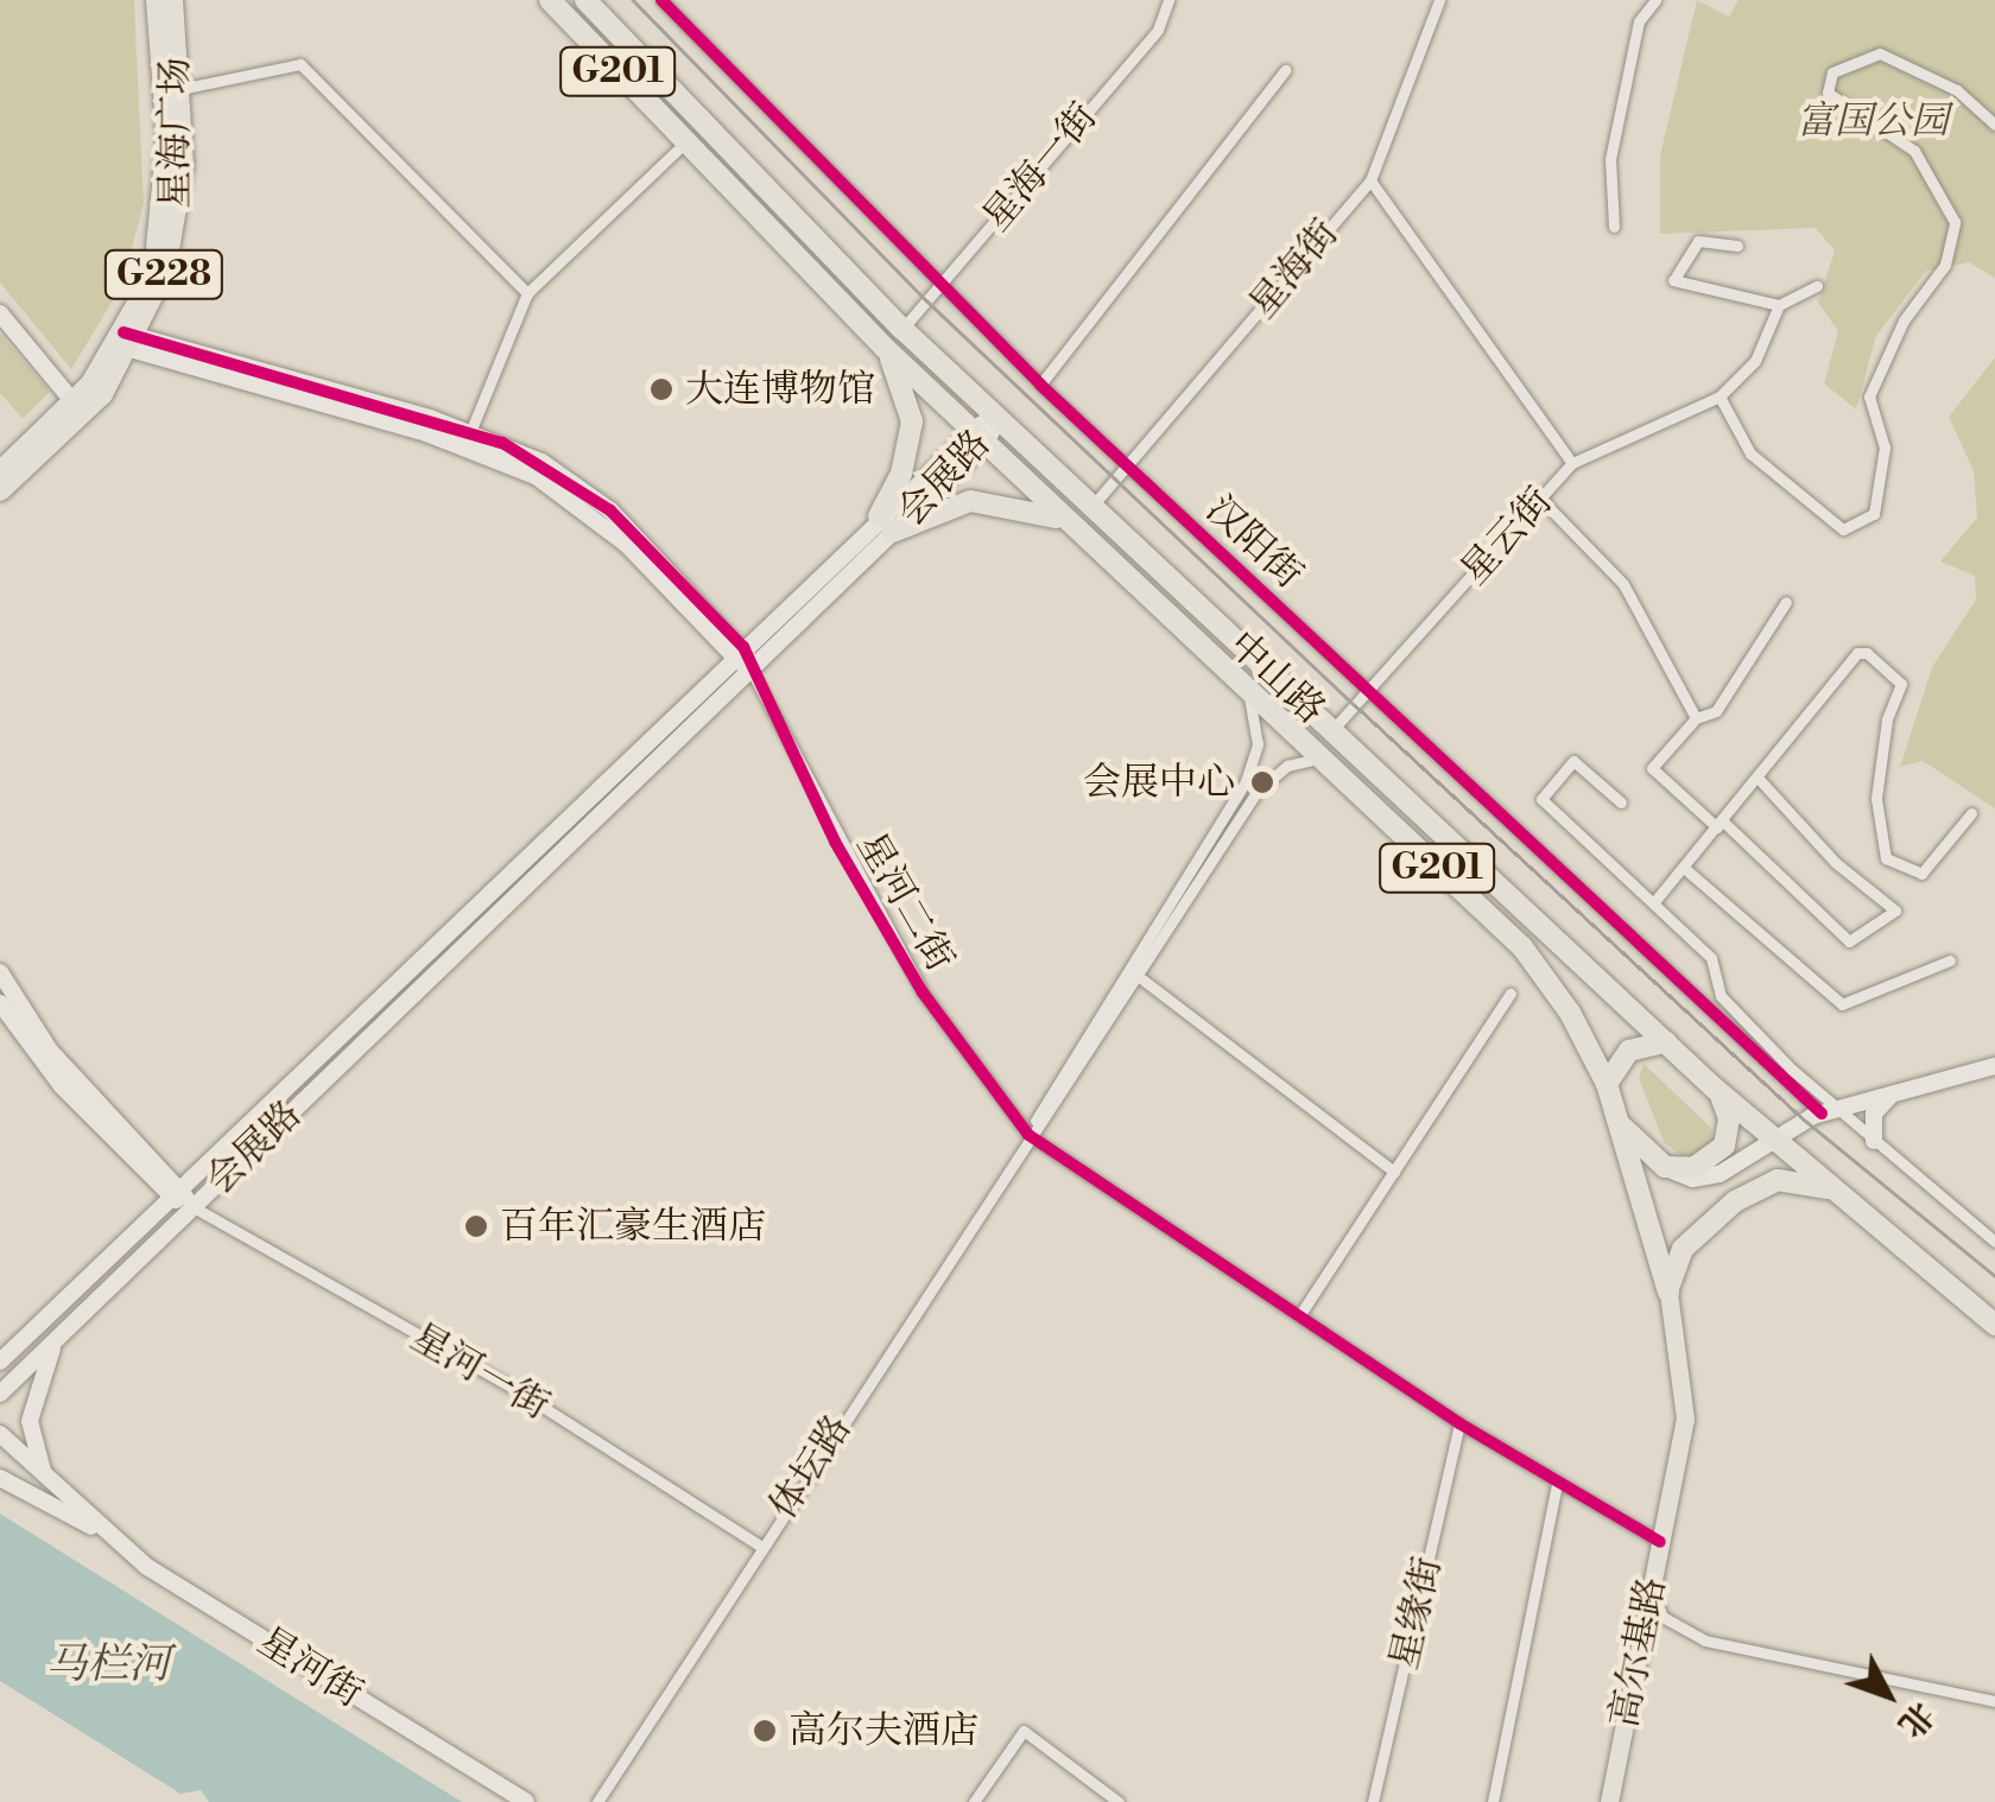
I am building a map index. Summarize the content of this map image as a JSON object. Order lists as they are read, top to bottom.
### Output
{
  "streets": {
    "highway": [
      "G201",
      "星海广场",
      "G228",
      "中山路"
    ],
    "main road": [
      "会展路",
      "星河二街",
      "星河一街",
      "高尔基路",
      "星河街"
    ],
    "street": [
      "星海一街",
      "星海街",
      "星云街",
      "汉阳街",
      "体坛路",
      "星缘街"
    ]
  },
  "crossings": [
    ["星海广场", "星河二街"],
    ["星海一街", "汉阳街"],
    ["星海一街", "中山路"],
    ["星海街", "汉阳街"],
    ["星海街", "中山路"],
    ["会展路", "中山路"],
    ["会展路", "星河二街"],
    ["会展路", "星河一街"],
    ["星云街", "汉阳街"],
    ["星云街", "中山路"],
    ["中山路", "体坛路"],
    ["中山路", "高尔基路"],
    ["星河二街", "体坛路"],
    ["星河二街", "星缘街"],
    ["星河二街", "高尔基路"],
    ["星河一街", "体坛路"]
  ],
  "water": ["马栏河"],
  "parks": ["富国公园"],
  "places": [
    "大连博物馆",
    "会展中心",
    "百年汇豪生酒店",
    "高尔夫酒店"
  ],
  "north": "bottom right"
}
